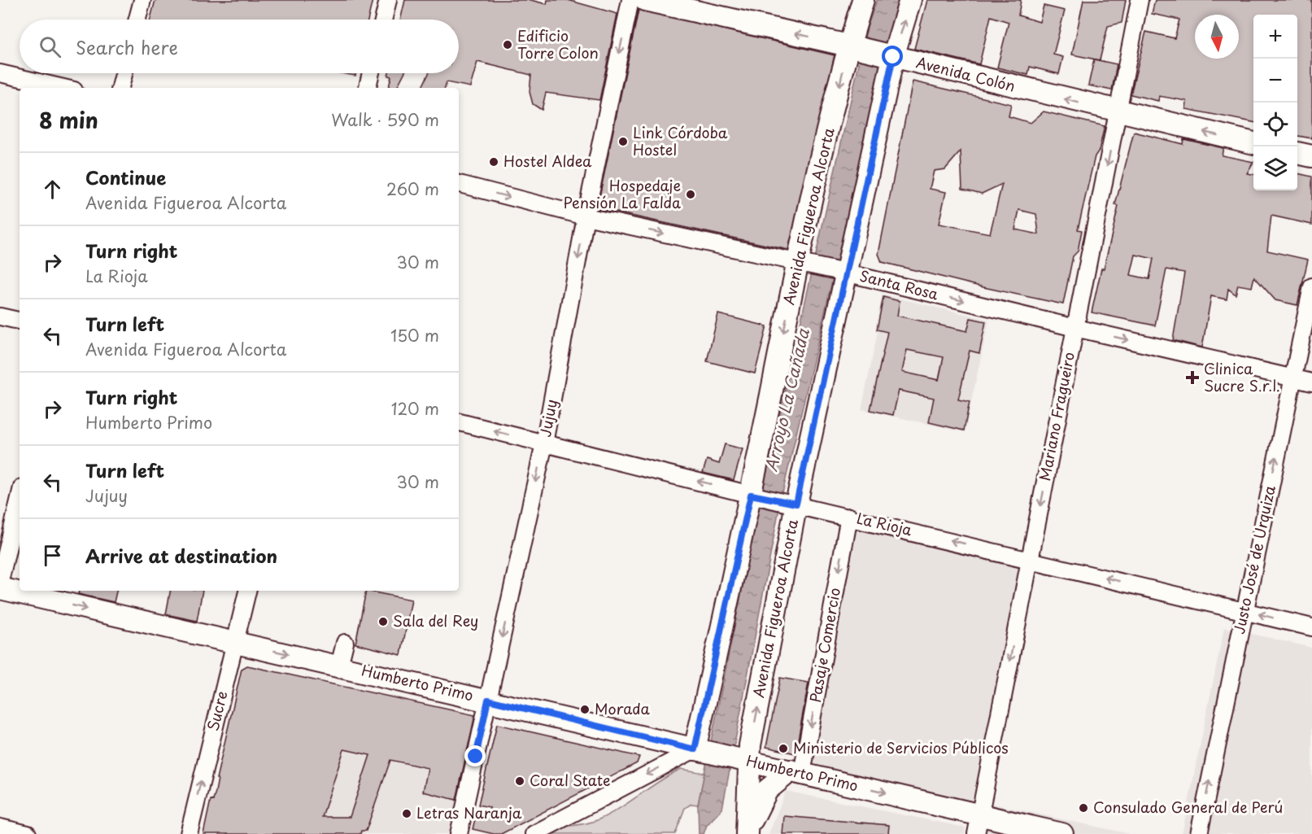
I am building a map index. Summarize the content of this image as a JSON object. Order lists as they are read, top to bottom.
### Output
{
  "streets": {
    "main road": ["Avenida Colón", "Avenida Figueroa Alcorta", "Humberto Primo"],
    "street": [
      "Santa Rosa",
      "Mariano Fragueiro",
      "Jujuy",
      "La Rioja",
      "Justo José de Urquiza",
      "Pasaje Comercio",
      "Sucre"
    ]
  },
  "crossings": [
    ["Avenida Colón", "Avenida Figueroa Alcorta"],
    ["Avenida Colón", "Mariano Fragueiro"],
    ["Avenida Figueroa Alcorta", "Santa Rosa"],
    ["Avenida Figueroa Alcorta", "La Rioja"],
    ["Avenida Figueroa Alcorta", "Humberto Primo"],
    ["Santa Rosa", "Mariano Fragueiro"],
    ["Santa Rosa", "Jujuy"],
    ["Santa Rosa", "Justo José de Urquiza"],
    ["Mariano Fragueiro", "La Rioja"],
    ["Mariano Fragueiro", "Humberto Primo"],
    ["Jujuy", "La Rioja"],
    ["Jujuy", "Humberto Primo"],
    ["La Rioja", "Justo José de Urquiza"],
    ["La Rioja", "Pasaje Comercio"],
    ["Pasaje Comercio", "Humberto Primo"],
    ["Humberto Primo", "Sucre"]
  ],
  "one_way": [
    "Avenida Colón",
    "Santa Rosa",
    "Mariano Fragueiro",
    "Jujuy",
    "La Rioja",
    "Justo José de Urquiza",
    "Pasaje Comercio",
    "Humberto Primo",
    "Sucre"
  ],
  "water": ["Arroyo La Cañada"],
  "places": {
    "other": [
      "Edificio Torre Colon",
      "Link Córdoba Hostel",
      "Hostel Aldea",
      "Hospedaje Pensión La Falda",
      "Sala del Rey",
      "Morada",
      "Ministerio de Servicios Públicos",
      "Coral State",
      "Consulado General de Perú",
      "Letras Naranja"
    ],
    "health": ["Clinica Sucre S.r.l."]
  },
  "north": "bottom",
  "page": {
    "map_buttons": ["+", "−"],
    "search": "Search here",
    "heading": ["8 min", "Walk · 590 m"],
    "list": [
      ["Continue", "Avenida Figueroa Alcorta", "260 m"],
      ["Turn right", "La Rioja", "30 m"],
      ["Turn left", "Avenida Figueroa Alcorta", "150 m"],
      ["Turn right", "Humberto Primo", "120 m"],
      ["Turn left", "Jujuy", "30 m"],
      "Arrive at destination"
    ]
  }
}
